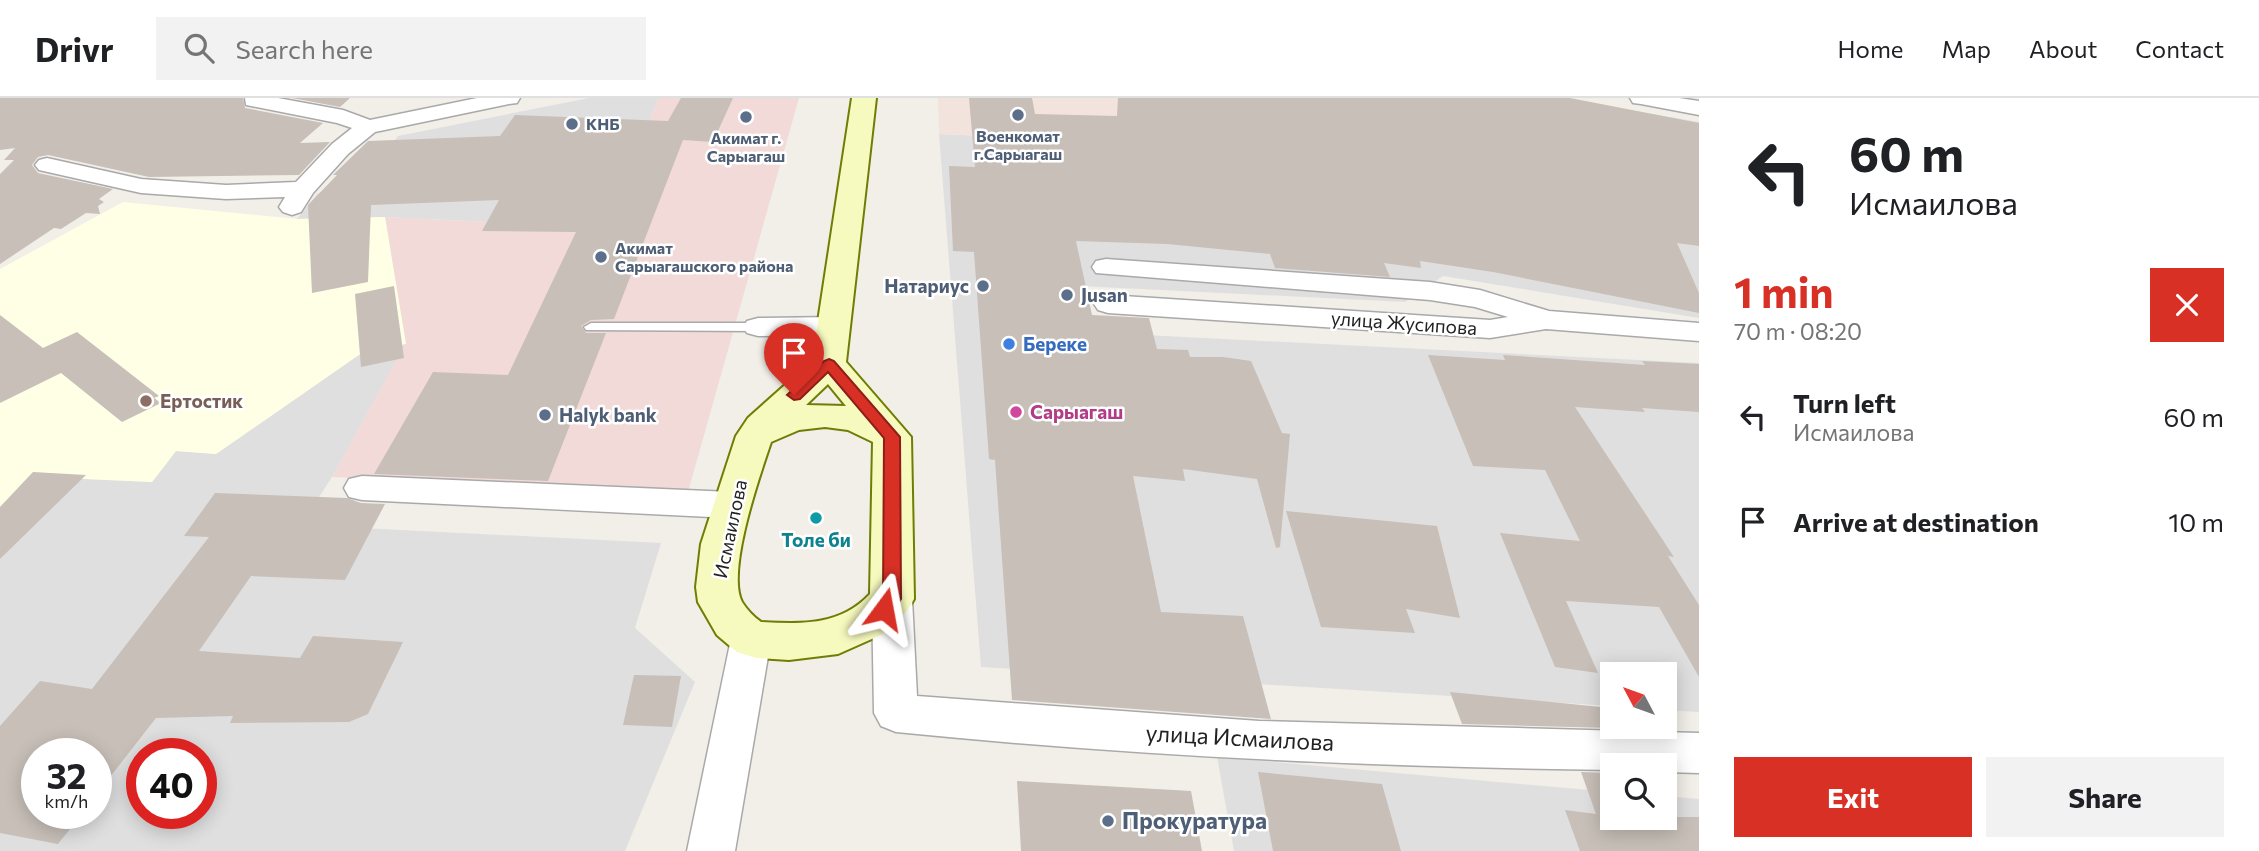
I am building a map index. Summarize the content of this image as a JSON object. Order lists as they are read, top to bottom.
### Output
{
  "streets": {
    "street": ["улица Жусипова", "Исмаилова", "улица Исмаилова"]
  },
  "crossings": [
    ["Исмаилова", "улица Исмаилова"]
  ],
  "places": [
    "Военкомат г.Сарыагаш",
    "Акимат г. Сарыагаш",
    "КНБ",
    "Акимат Сарыагашского района",
    "Натариус",
    "Jusan",
    "Береке",
    "Ертостик",
    "Сарыагаш",
    "Halyk bank",
    "Толе би",
    "Прокуратура"
  ],
  "north": "top left",
  "page": {
    "header": "Drivr",
    "search": "Search here",
    "nav": [
      "Home",
      "Map",
      "About",
      "Contact"
    ],
    "turn": ["60 m", "Исмаилова"],
    "heading": ["1 min", "70 m · 08:20"],
    "list": [
      {
        "name": "Turn left",
        "note": "Исмаилова",
        "value": "60 m"
      },
      {
        "name": "Arrive at destination",
        "value": "10 m"
      }
    ],
    "speed": "32 km/h",
    "limit": "40",
    "buttons": ["Exit", "Share"]
  }
}
